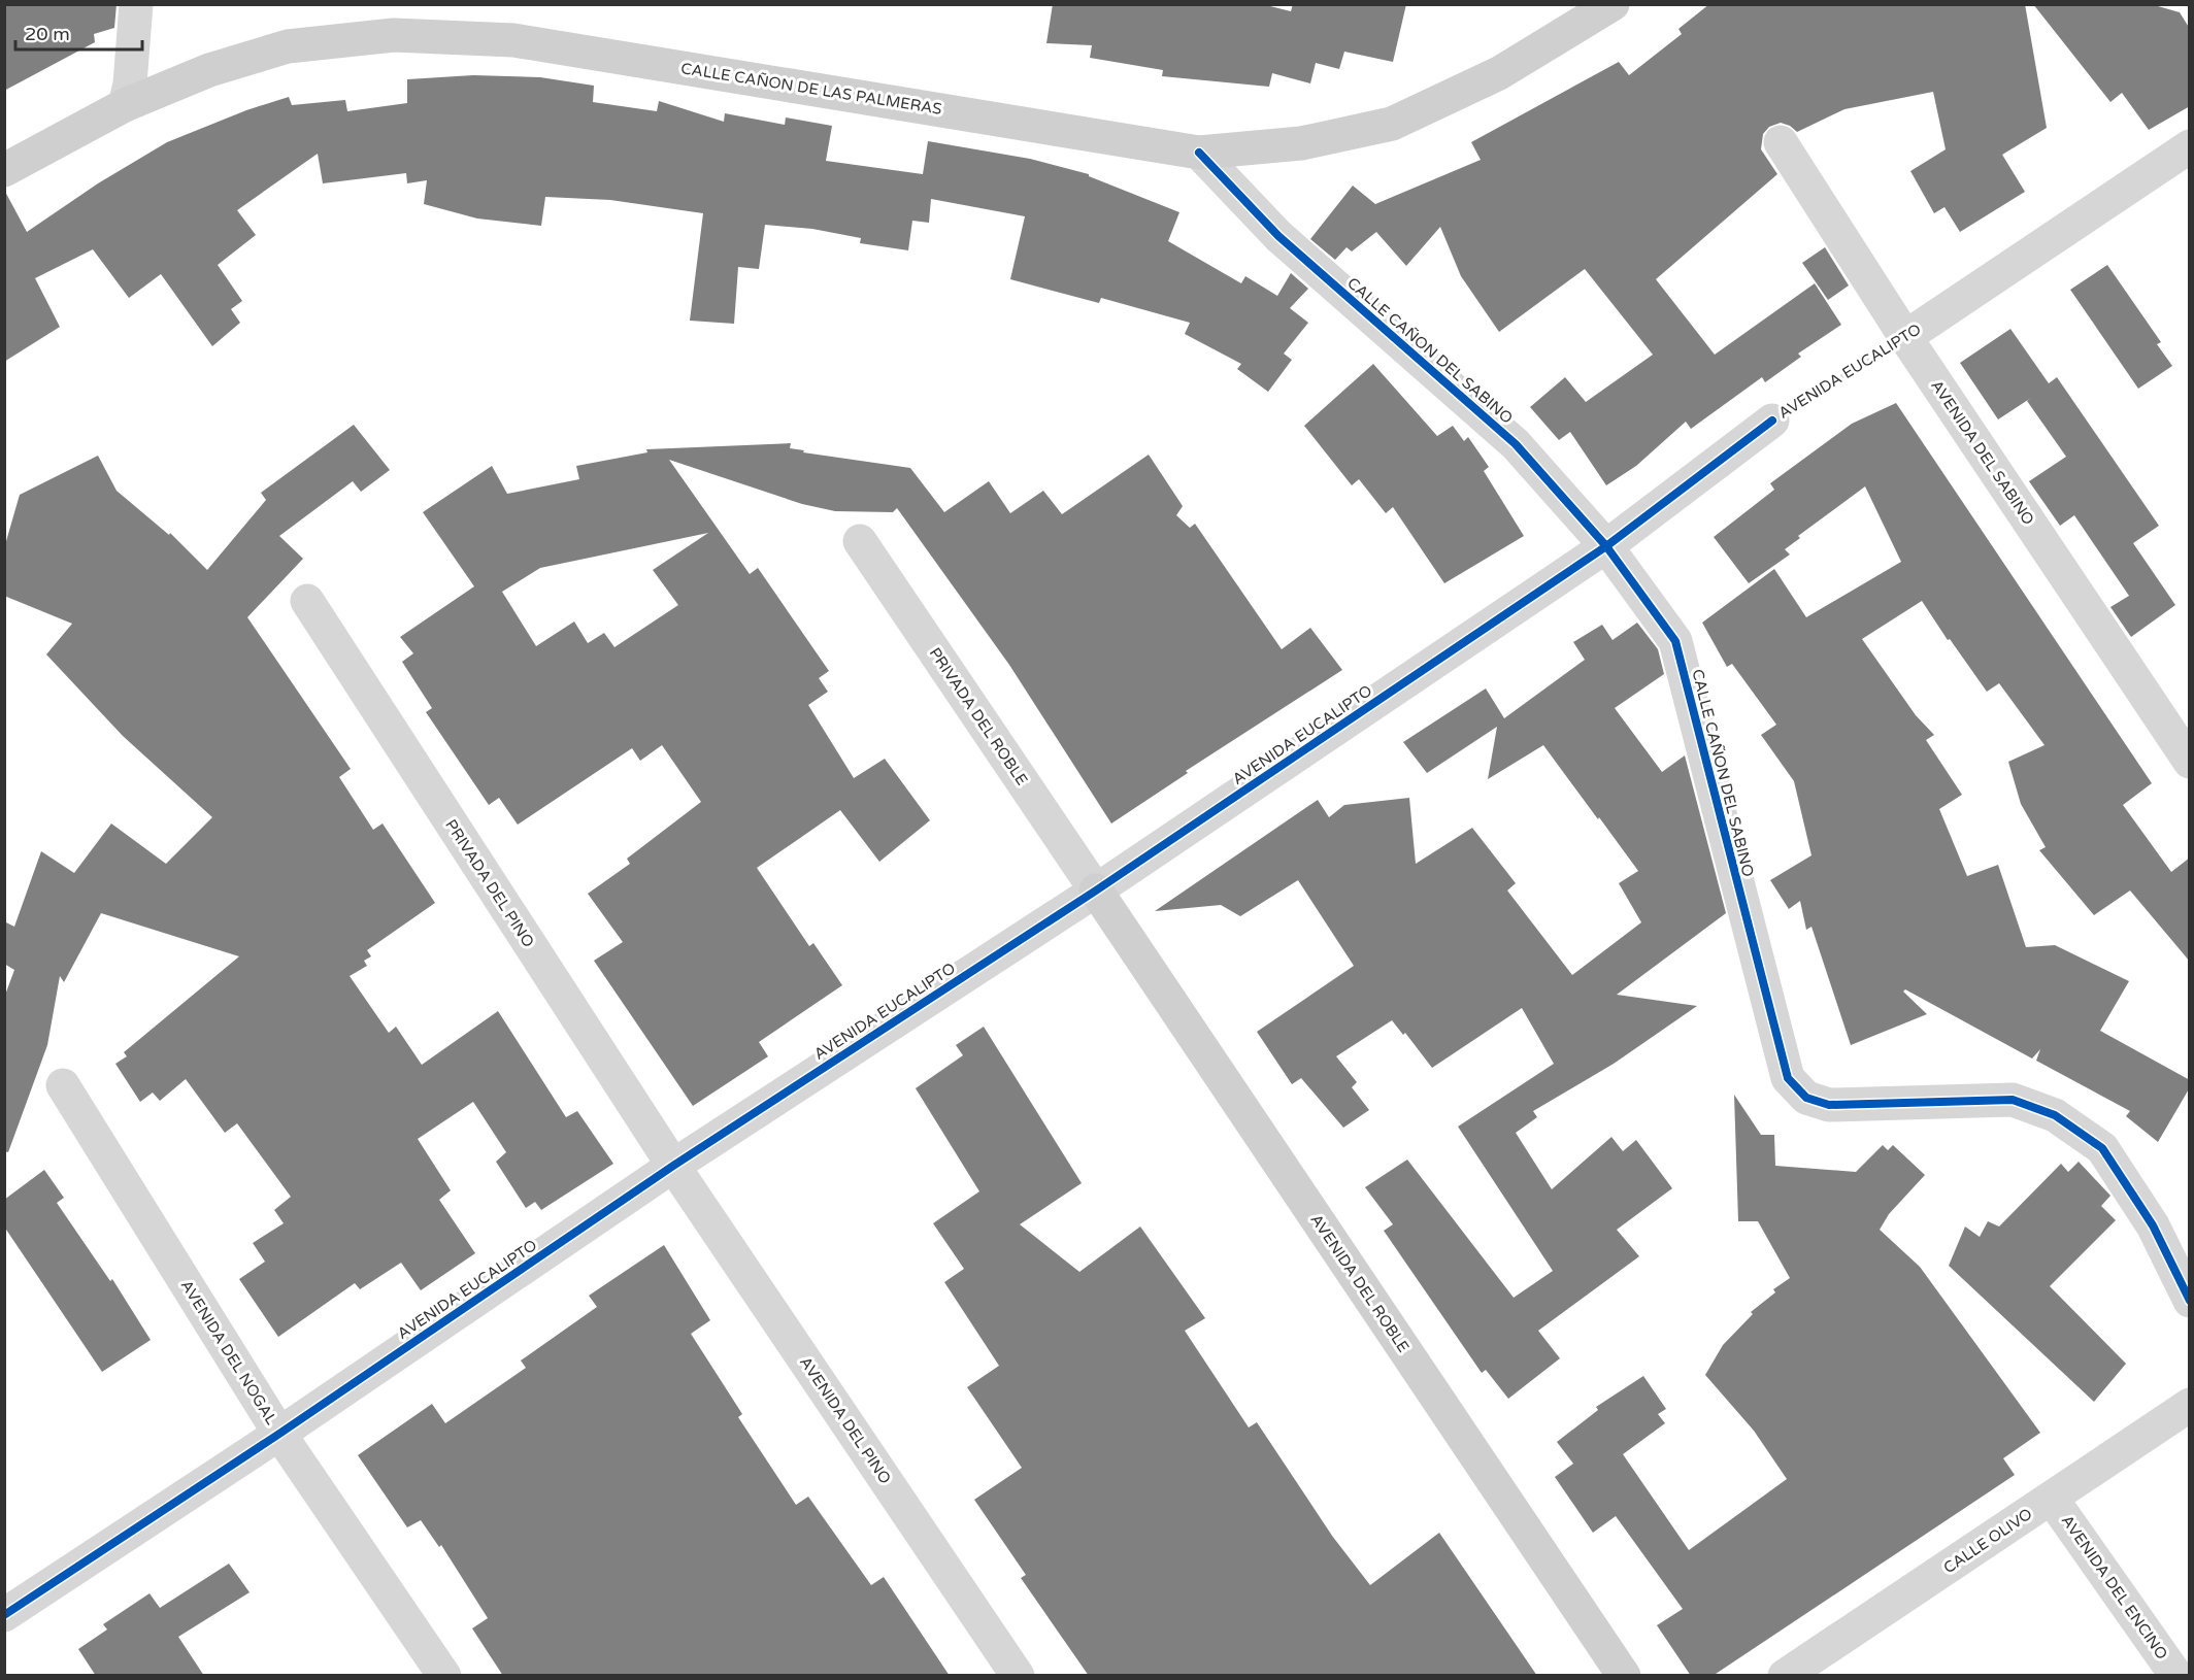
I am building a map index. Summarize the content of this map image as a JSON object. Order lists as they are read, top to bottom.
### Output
{
  "streets": {
    "main road": ["CALLE CAÑON DE LAS PALMERAS", "AVENIDA DEL ROBLE"],
    "street": [
      "CALLE CAÑON DEL SABINO",
      "AVENIDA EUCALIPTO",
      "AVENIDA DEL SABINO",
      "PRIVADA DEL ROBLE",
      "PRIVADA DEL PINO",
      "AVENIDA DEL NOGAL",
      "AVENIDA DEL PINO",
      "CALLE OLIVO",
      "AVENIDA DEL ENCINO"
    ]
  },
  "crossings": [
    ["CALLE CAÑON DE LAS PALMERAS", "CALLE CAÑON DEL SABINO"],
    ["CALLE CAÑON DEL SABINO", "AVENIDA EUCALIPTO"],
    ["AVENIDA EUCALIPTO", "AVENIDA DEL SABINO"],
    ["AVENIDA EUCALIPTO", "PRIVADA DEL ROBLE"],
    ["AVENIDA EUCALIPTO", "PRIVADA DEL PINO"],
    ["AVENIDA EUCALIPTO", "AVENIDA DEL ROBLE"],
    ["AVENIDA EUCALIPTO", "AVENIDA DEL NOGAL"],
    ["AVENIDA EUCALIPTO", "AVENIDA DEL PINO"],
    ["PRIVADA DEL ROBLE", "AVENIDA DEL ROBLE"],
    ["PRIVADA DEL PINO", "AVENIDA DEL PINO"],
    ["CALLE OLIVO", "AVENIDA DEL ENCINO"]
  ],
  "scale_bar": "20 m"
}
